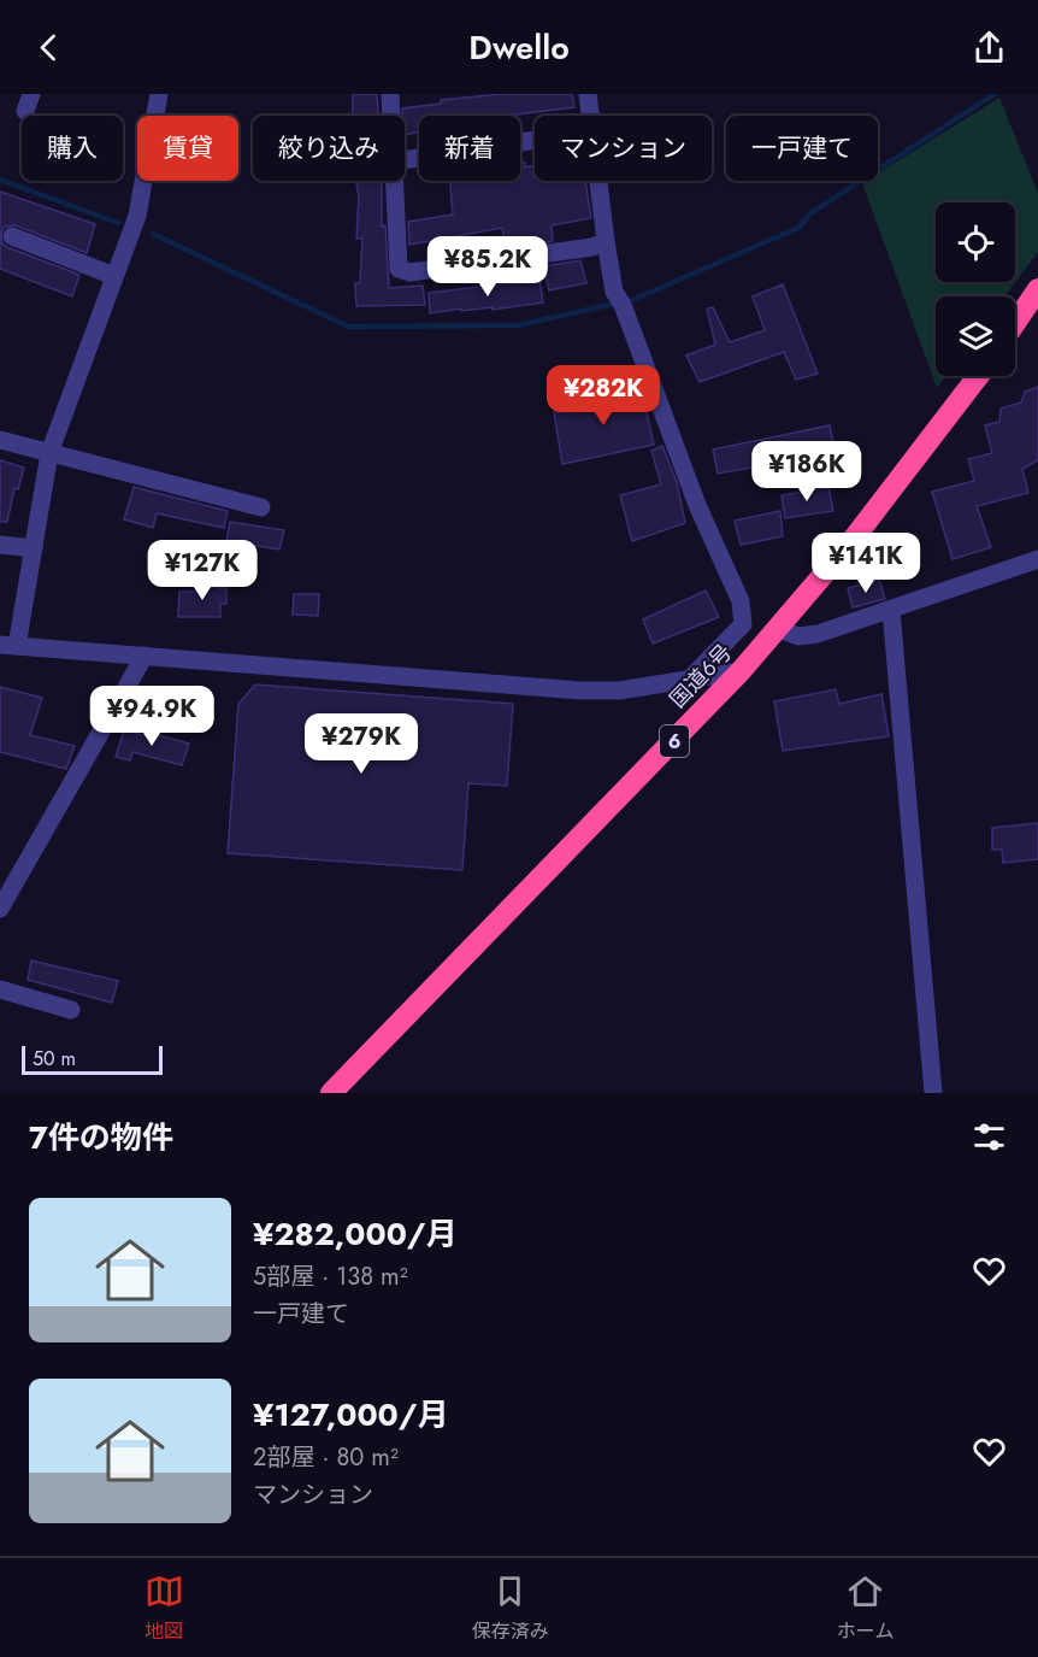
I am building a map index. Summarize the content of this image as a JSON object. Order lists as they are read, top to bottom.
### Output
{
  "streets": {
    "highway": ["国道6号", "6"]
  },
  "scale_bar": "50 m",
  "page": {
    "header": "Dwello",
    "chip": [
      "購入",
      "賃貸",
      "絞り込み",
      "新着",
      "マンション",
      "一戸建て"
    ],
    "price": [
      "¥85.2K",
      "¥282K",
      "¥186K",
      "¥141K",
      "¥127K",
      "¥94.9K",
      "¥279K"
    ],
    "scale": "50 m",
    "heading": "7件の物件",
    "list": [
      {
        "name": "¥282,000/月",
        "note": "5部屋 · 138 m² · 一戸建て"
      },
      {
        "name": "¥127,000/月",
        "note": "2部屋 · 80 m² · マンション"
      }
    ],
    "tabs": ["地図", "保存済み", "ホーム"]
  }
}
